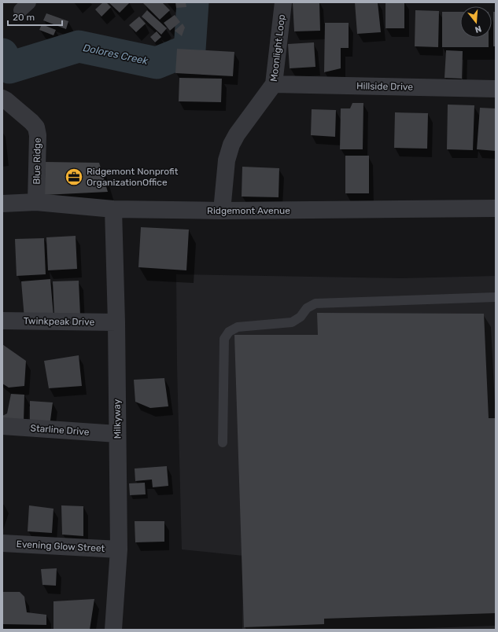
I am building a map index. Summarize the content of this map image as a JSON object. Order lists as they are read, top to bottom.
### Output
{
  "streets": {
    "street": [
      "Moonlight Loop",
      "Hillside Drive",
      "Blue Ridge",
      "Ridgemont Avenue",
      "Twinkpeak Drive",
      "Milkyway",
      "Starline Drive",
      "Evening Glow Street"
    ]
  },
  "crossings": [
    ["Moonlight Loop", "Hillside Drive"],
    ["Moonlight Loop", "Ridgemont Avenue"],
    ["Blue Ridge", "Ridgemont Avenue"],
    ["Ridgemont Avenue", "Milkyway"],
    ["Twinkpeak Drive", "Milkyway"],
    ["Milkyway", "Starline Drive"],
    ["Milkyway", "Evening Glow Street"]
  ],
  "water": ["Dolores Creek"],
  "places": {
    "office": ["Ridgemont Nonprofit OrganizationOffice"]
  },
  "scale_bar": "20 m",
  "north": "bottom"
}
